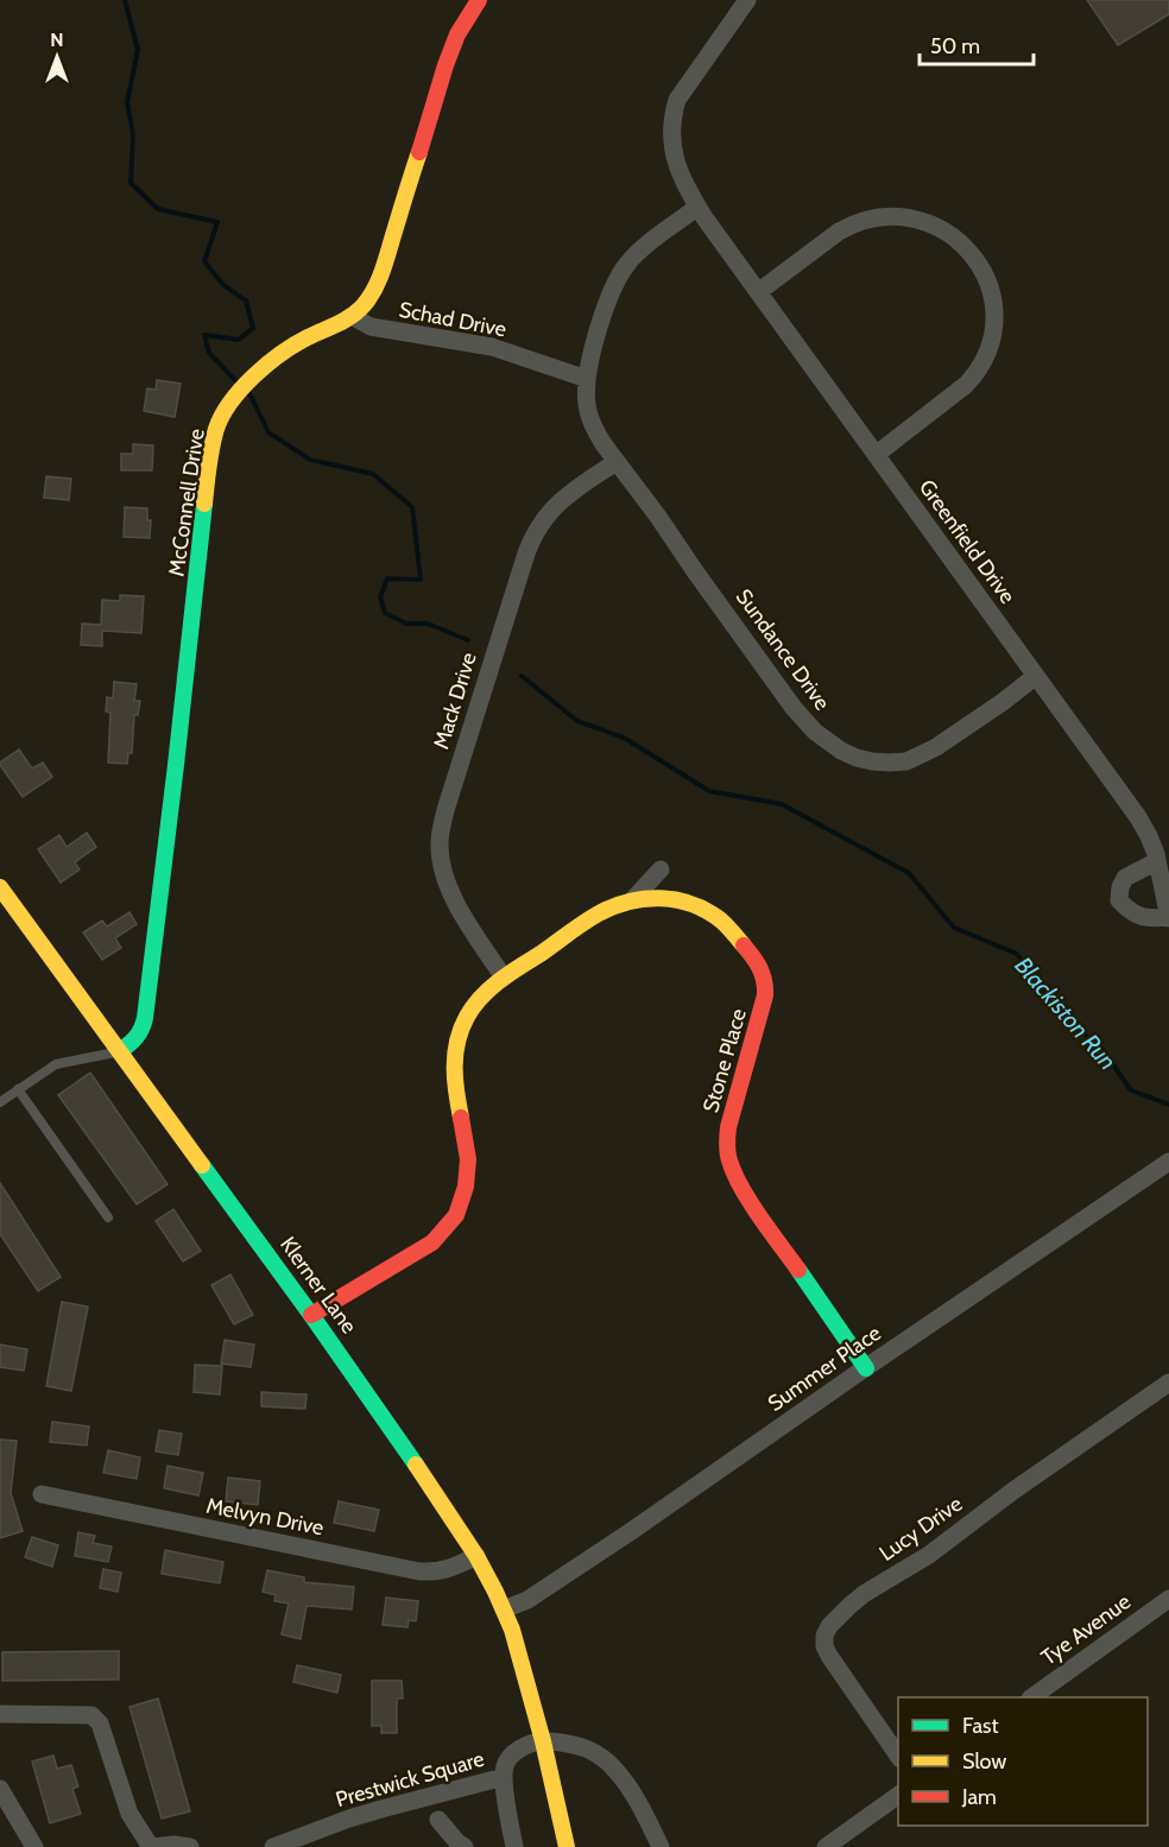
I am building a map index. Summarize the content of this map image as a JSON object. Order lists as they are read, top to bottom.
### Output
{
  "streets": {
    "street": [
      "Schad Drive",
      "McConnell Drive",
      "Greenfield Drive",
      "Sundance Drive",
      "Mack Drive",
      "Stone Place",
      "Klerner Lane",
      "Summer Place",
      "Melvyn Drive",
      "Lucy Drive",
      "Tye Avenue",
      "Prestwick Square"
    ]
  },
  "crossings": [
    ["Schad Drive", "McConnell Drive"],
    ["Schad Drive", "Sundance Drive"],
    ["McConnell Drive", "Klerner Lane"],
    ["Greenfield Drive", "Sundance Drive"],
    ["Sundance Drive", "Mack Drive"],
    ["Mack Drive", "Stone Place"],
    ["Stone Place", "Klerner Lane"],
    ["Stone Place", "Summer Place"],
    ["Klerner Lane", "Summer Place"],
    ["Klerner Lane", "Melvyn Drive"],
    ["Klerner Lane", "Prestwick Square"]
  ],
  "water": ["Blackiston Run"],
  "legend": ["Fast", "Slow", "Jam"],
  "scale_bar": "50 m",
  "north": "top"
}
